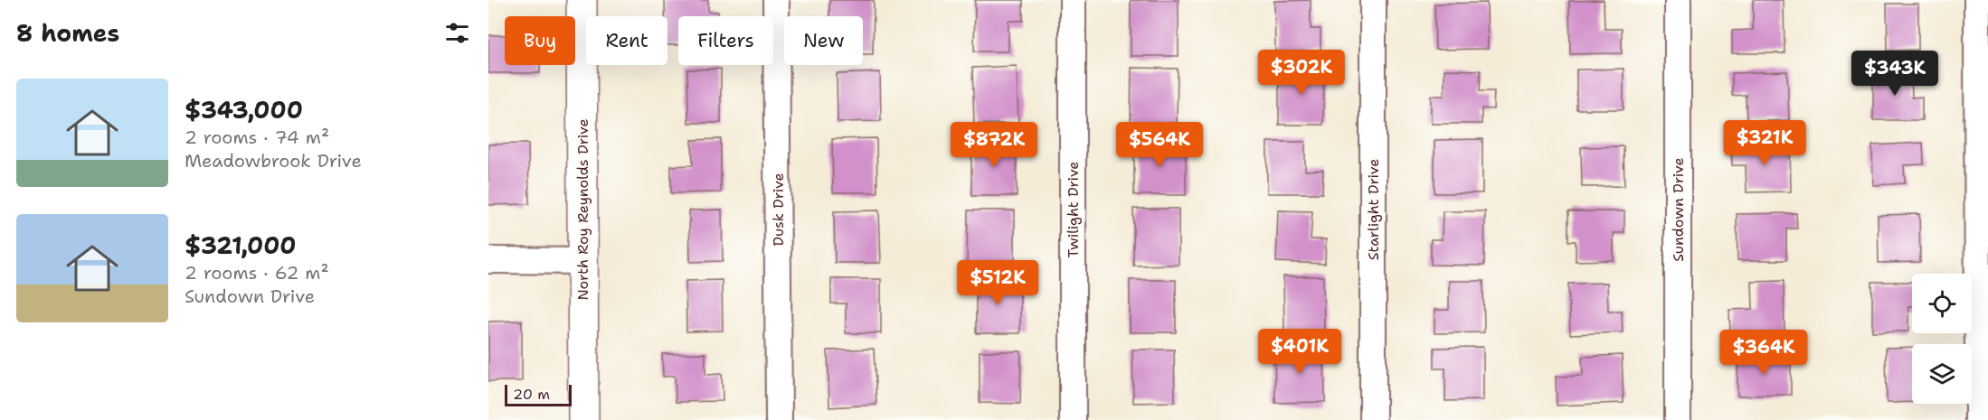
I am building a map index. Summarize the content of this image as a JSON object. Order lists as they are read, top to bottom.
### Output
{
  "streets": {
    "street": [
      "North Roy Reynolds Drive",
      "Dusk Drive",
      "Twilight Drive",
      "Starlight Drive",
      "Sundown Drive"
    ]
  },
  "scale_bar": "20 m",
  "page": {
    "heading": "8 homes",
    "chip": [
      "Buy",
      "Rent",
      "Filters",
      "New"
    ],
    "price": [
      "$302K",
      "$343K",
      "$321K",
      "$872K",
      "$564K",
      "$512K",
      "$401K",
      "$364K"
    ],
    "list": [
      {
        "name": "$343,000",
        "note": "2 rooms · 74 m² · Meadowbrook Drive"
      },
      {
        "name": "$321,000",
        "note": "2 rooms · 62 m² · Sundown Drive"
      }
    ],
    "scale": "20 m"
  }
}
